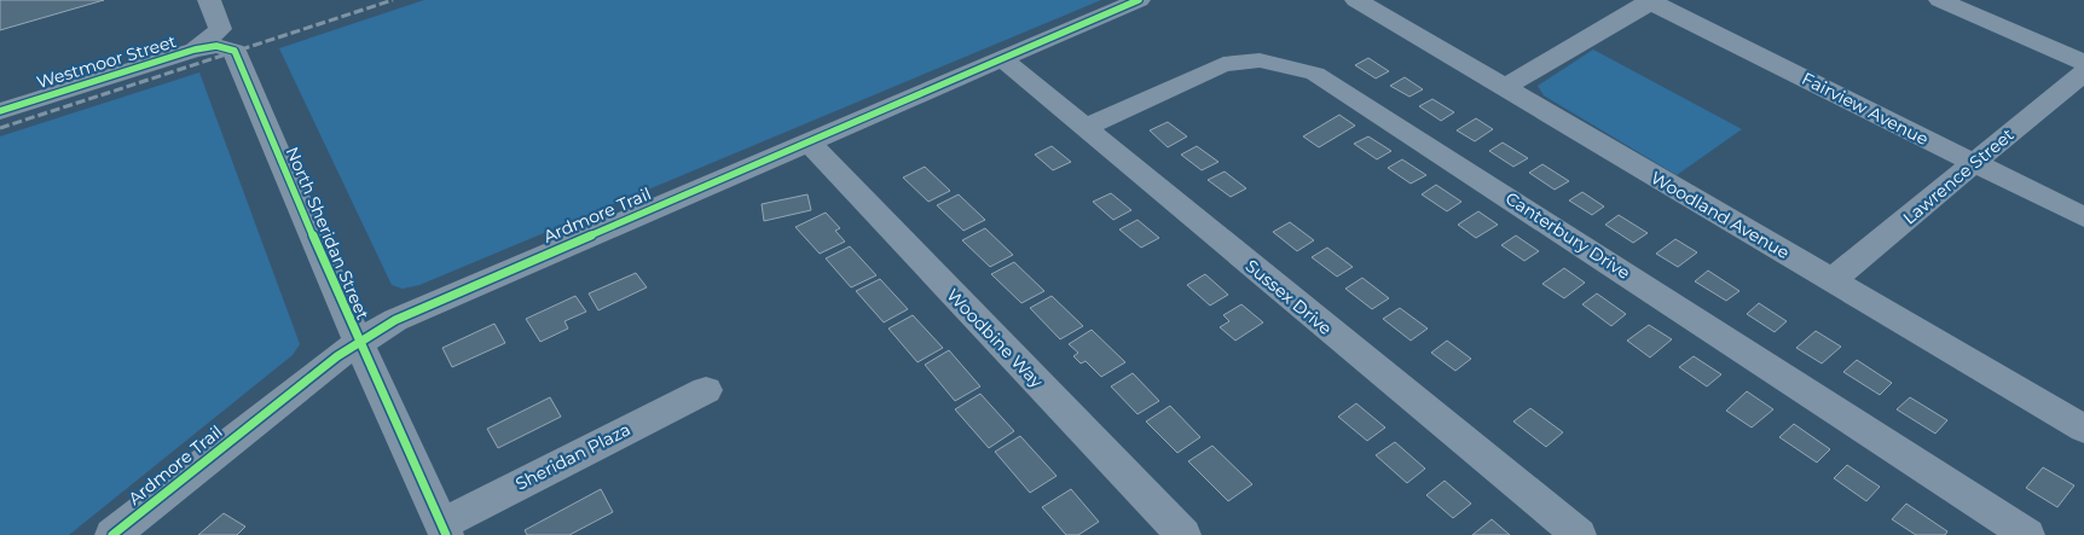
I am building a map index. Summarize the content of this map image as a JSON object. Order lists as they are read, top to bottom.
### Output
{
  "streets": {
    "street": [
      "Westmoor Street",
      "Fairview Avenue",
      "Lawrence Street",
      "Ardmore Trail",
      "Woodland Avenue",
      "North Sheridan Street",
      "Canterbury Drive",
      "Sussex Drive",
      "Woodbine Way",
      "Sheridan Plaza"
    ]
  },
  "crossings": [
    ["Westmoor Street", "North Sheridan Street"],
    ["Fairview Avenue", "Lawrence Street"],
    ["Lawrence Street", "Woodland Avenue"],
    ["Ardmore Trail", "North Sheridan Street"],
    ["Ardmore Trail", "Sussex Drive"],
    ["Ardmore Trail", "Woodbine Way"],
    ["North Sheridan Street", "Sheridan Plaza"],
    ["Canterbury Drive", "Sussex Drive"]
  ]
}
